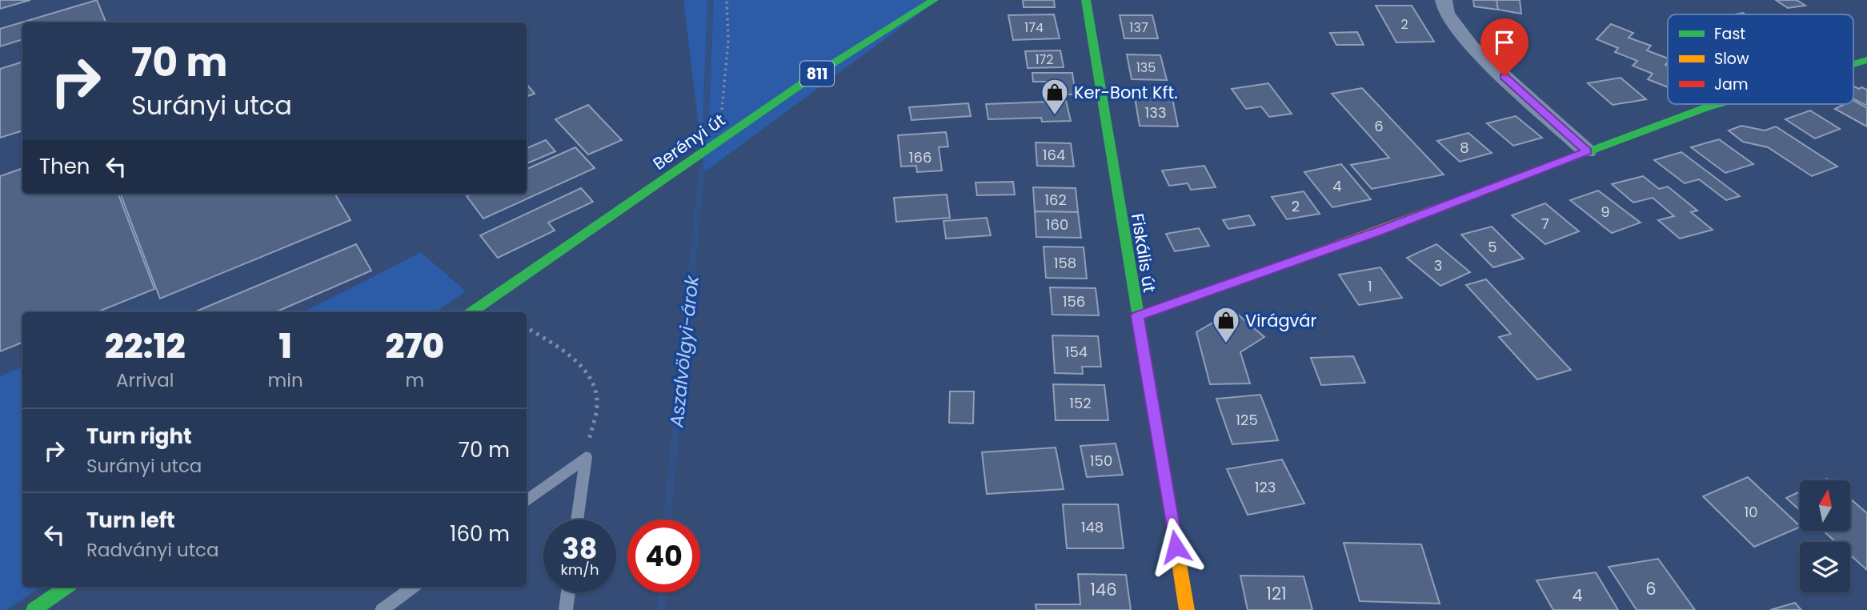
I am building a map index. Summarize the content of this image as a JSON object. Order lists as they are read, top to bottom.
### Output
{
  "streets": {
    "street": ["811", "Berényi út", "Fiskális út"]
  },
  "water": ["Aszalvölgyi-árok"],
  "places": {
    "shop": ["Ker-Bont Kft.", "Virágvár"]
  },
  "house_numbers": [
    "2",
    "174",
    "137",
    "172",
    "135",
    "133",
    "6",
    "8",
    "164",
    "166",
    "4",
    "162",
    "2",
    "9",
    "7",
    "160",
    "5",
    "158",
    "3",
    "1",
    "156",
    "154",
    "152",
    "125",
    "150",
    "123",
    "10",
    "148",
    "6",
    "146",
    "121",
    "4"
  ],
  "legend": ["Fast", "Slow", "Jam"],
  "north": "top",
  "page": {
    "turn": ["70 m", "Surányi utca"],
    "then": "Then",
    "eta": [
      "22:12",
      "Arrival",
      "1",
      "min",
      "270",
      "m"
    ],
    "list": [
      {
        "name": "Turn right",
        "note": "Surányi utca",
        "value": "70 m"
      },
      {
        "name": "Turn left",
        "note": "Radványi utca",
        "value": "160 m"
      }
    ],
    "speed": "38 km/h",
    "limit": "40"
  }
}
